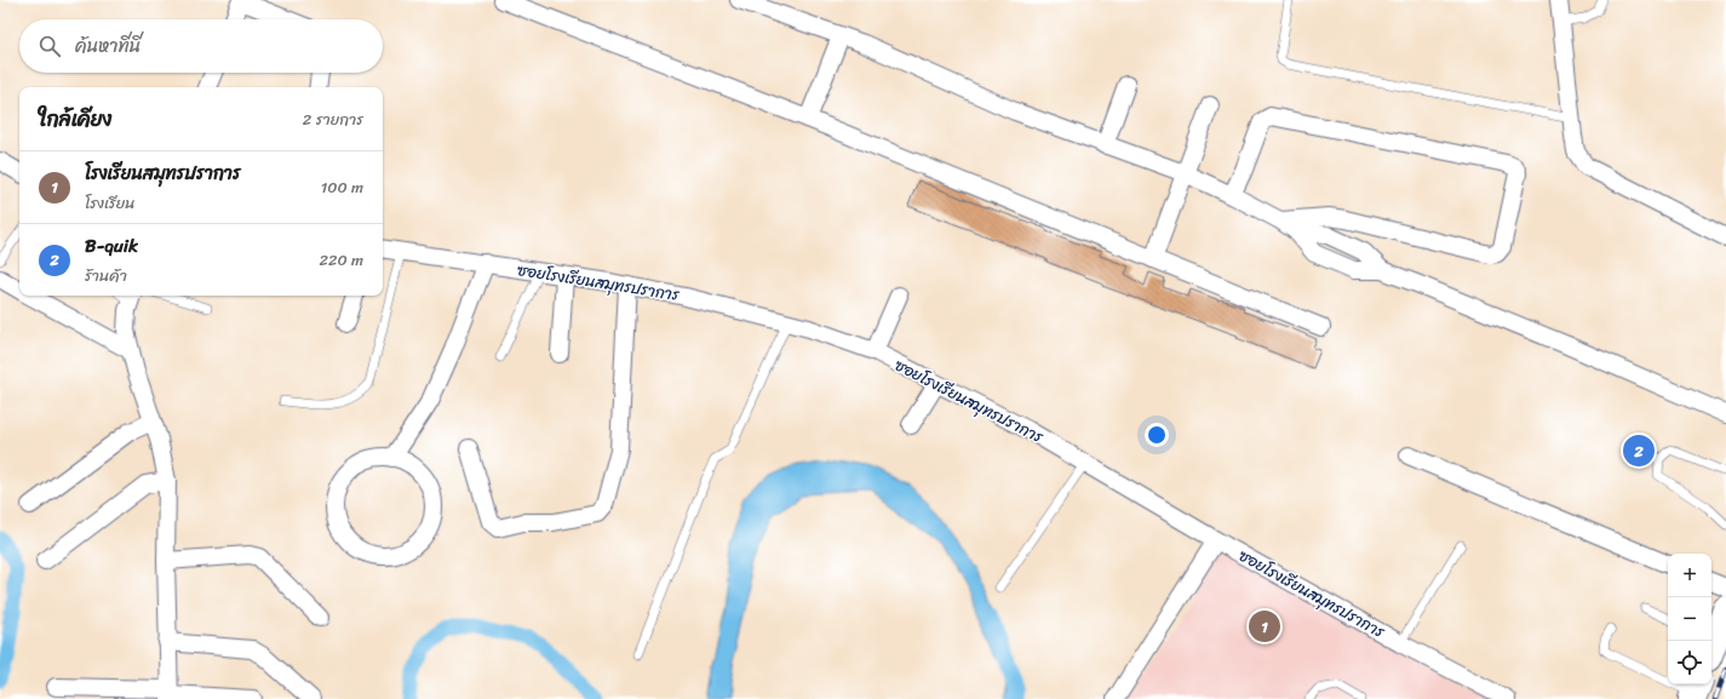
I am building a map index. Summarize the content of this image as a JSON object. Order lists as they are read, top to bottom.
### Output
{
  "streets": {
    "street": ["ซอยโรงเรียนสมุทรปราการ"]
  },
  "page": {
    "search": "ค้นหาที่นี่",
    "heading": ["ใกล้เคียง", "2 รายการ"],
    "list": [
      {
        "mark": "1",
        "name": "โรงเรียนสมุทรปราการ",
        "note": "โรงเรียน",
        "value": "100 m"
      },
      {
        "mark": "2",
        "name": "B-quik",
        "note": "ร้านค้า",
        "value": "220 m"
      }
    ],
    "pins": ["2", "1"],
    "map_buttons": ["+", "−"]
  }
}
